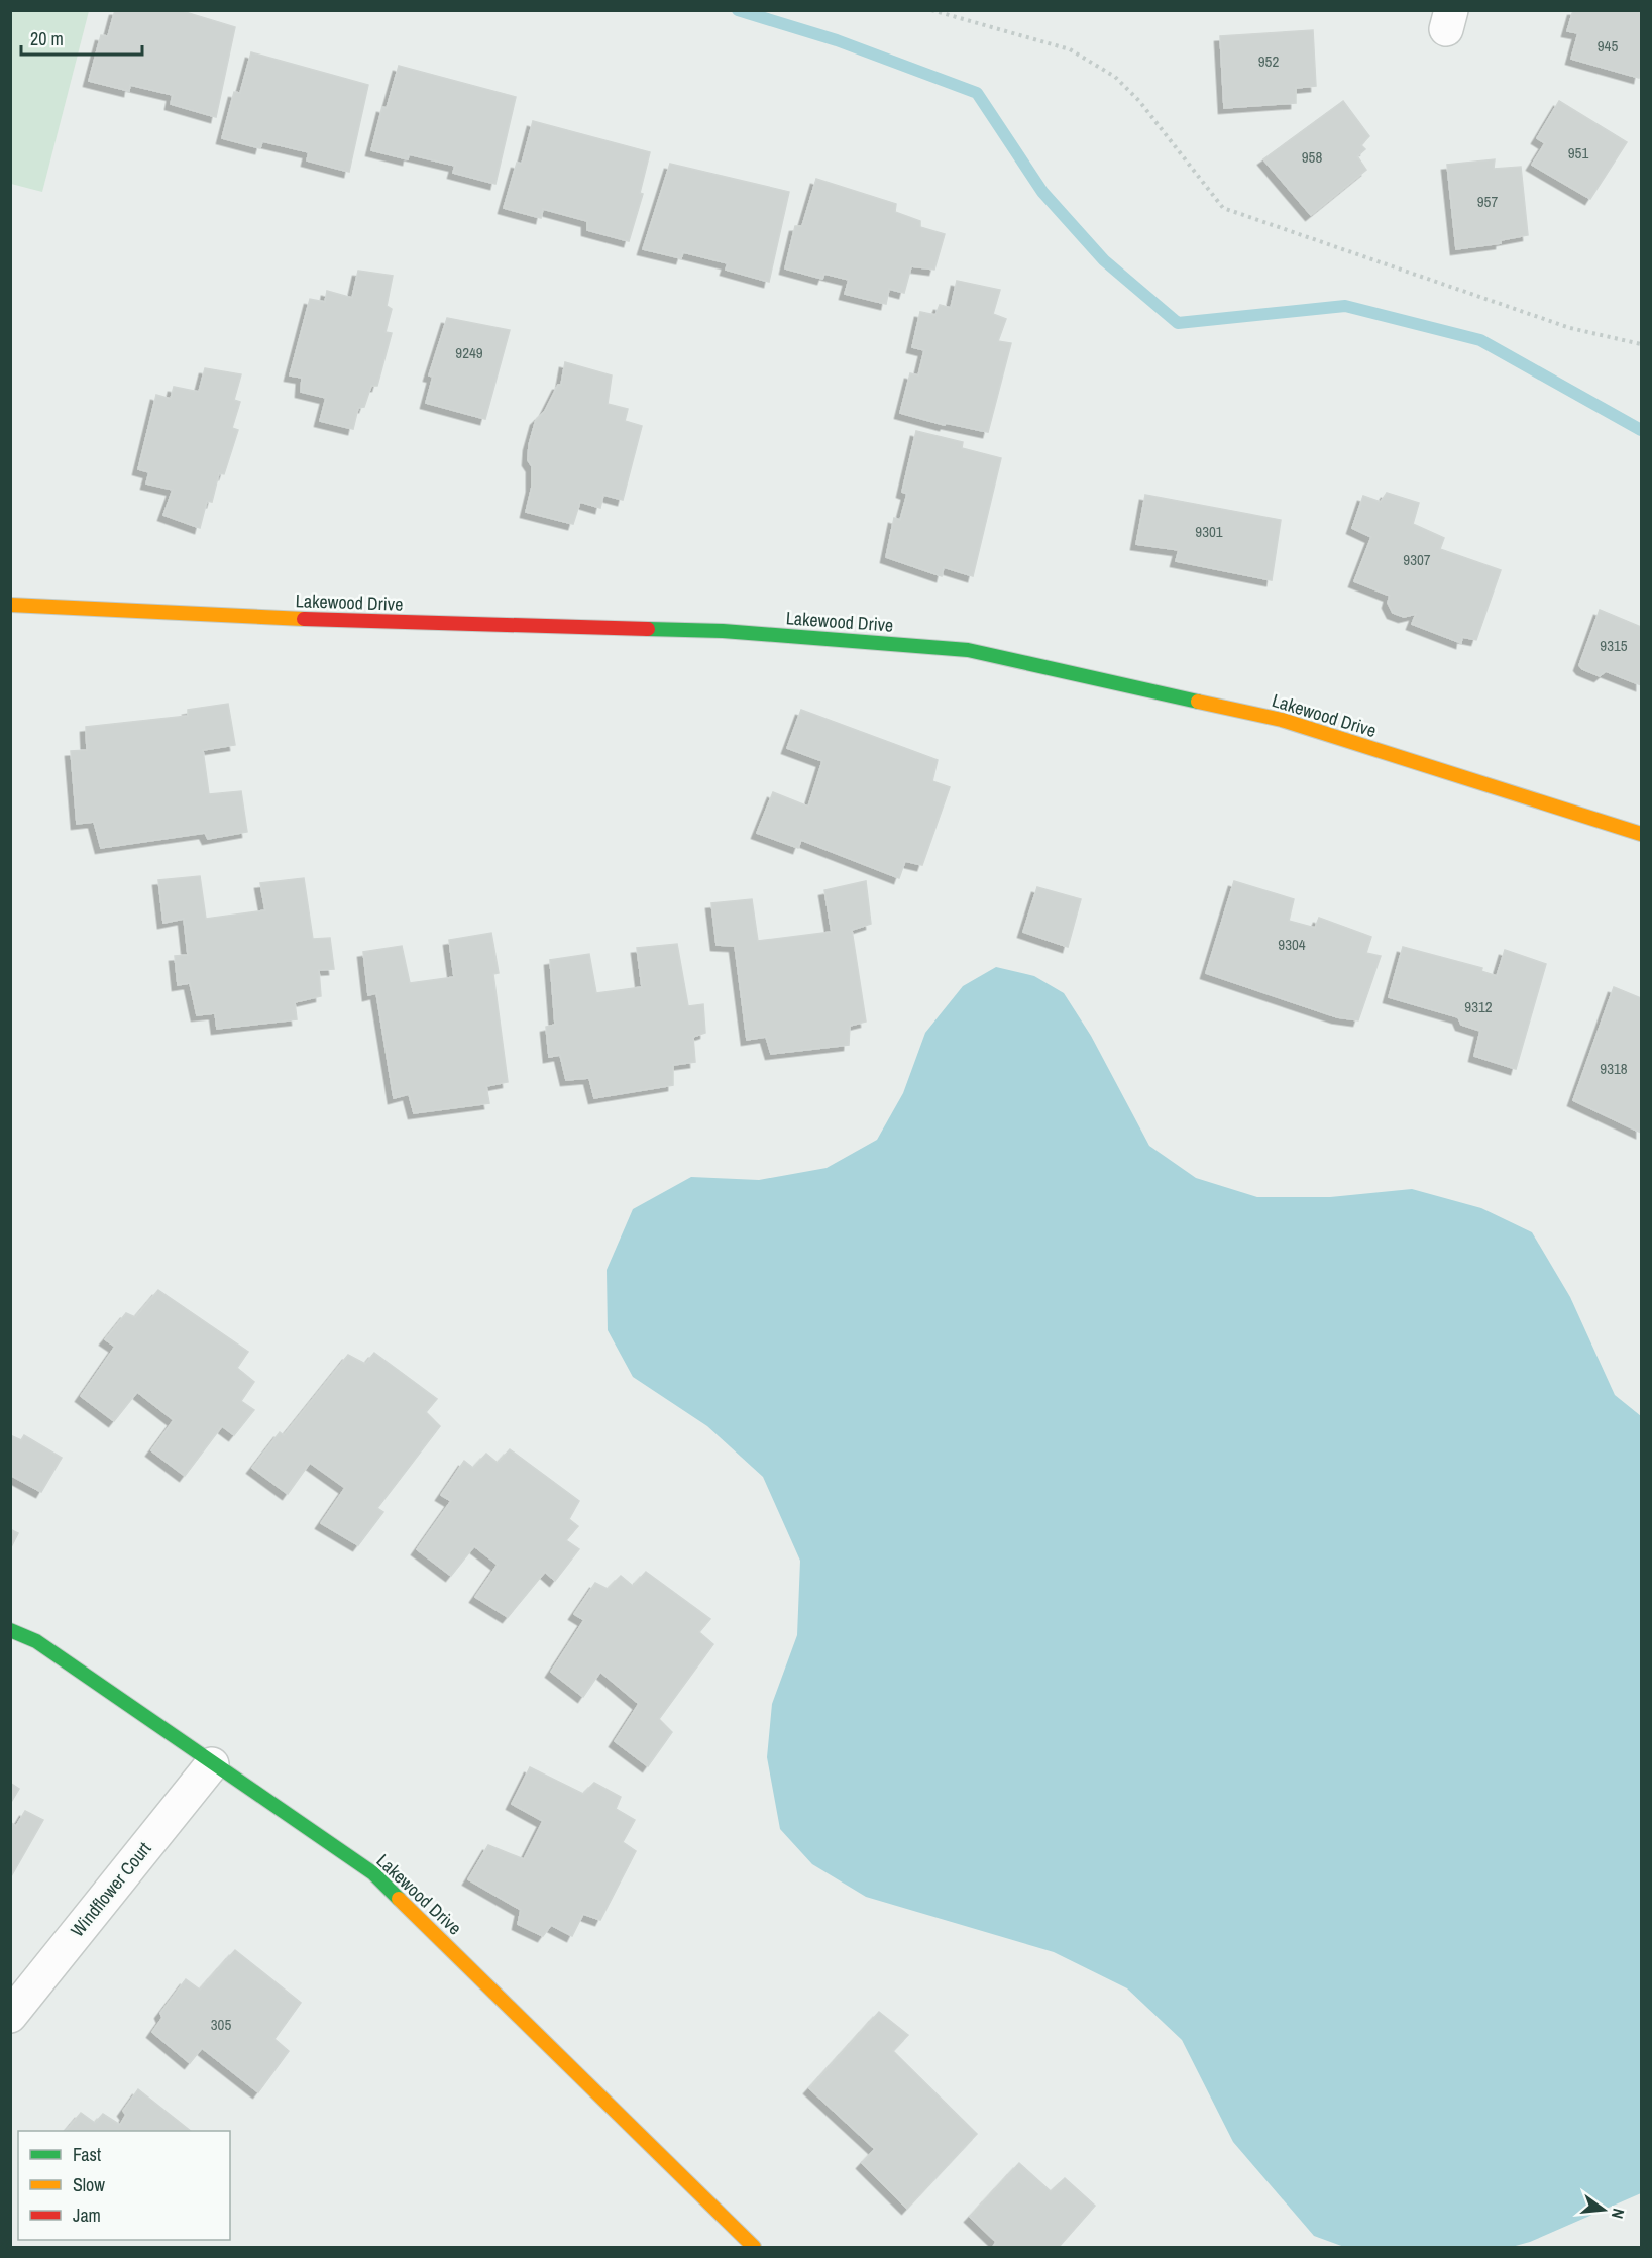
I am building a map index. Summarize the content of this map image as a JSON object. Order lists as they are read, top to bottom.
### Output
{
  "streets": {
    "street": ["Lakewood Drive", "Windflower Court"]
  },
  "crossings": [
    ["Lakewood Drive", "Windflower Court"]
  ],
  "house_numbers": [
    "945",
    "952",
    "951",
    "958",
    "957",
    "9249",
    "9301",
    "9307",
    "9315",
    "9304",
    "9312",
    "9318",
    "305"
  ],
  "legend": ["Fast", "Slow", "Jam"],
  "scale_bar": "20 m",
  "north": "right"
}
